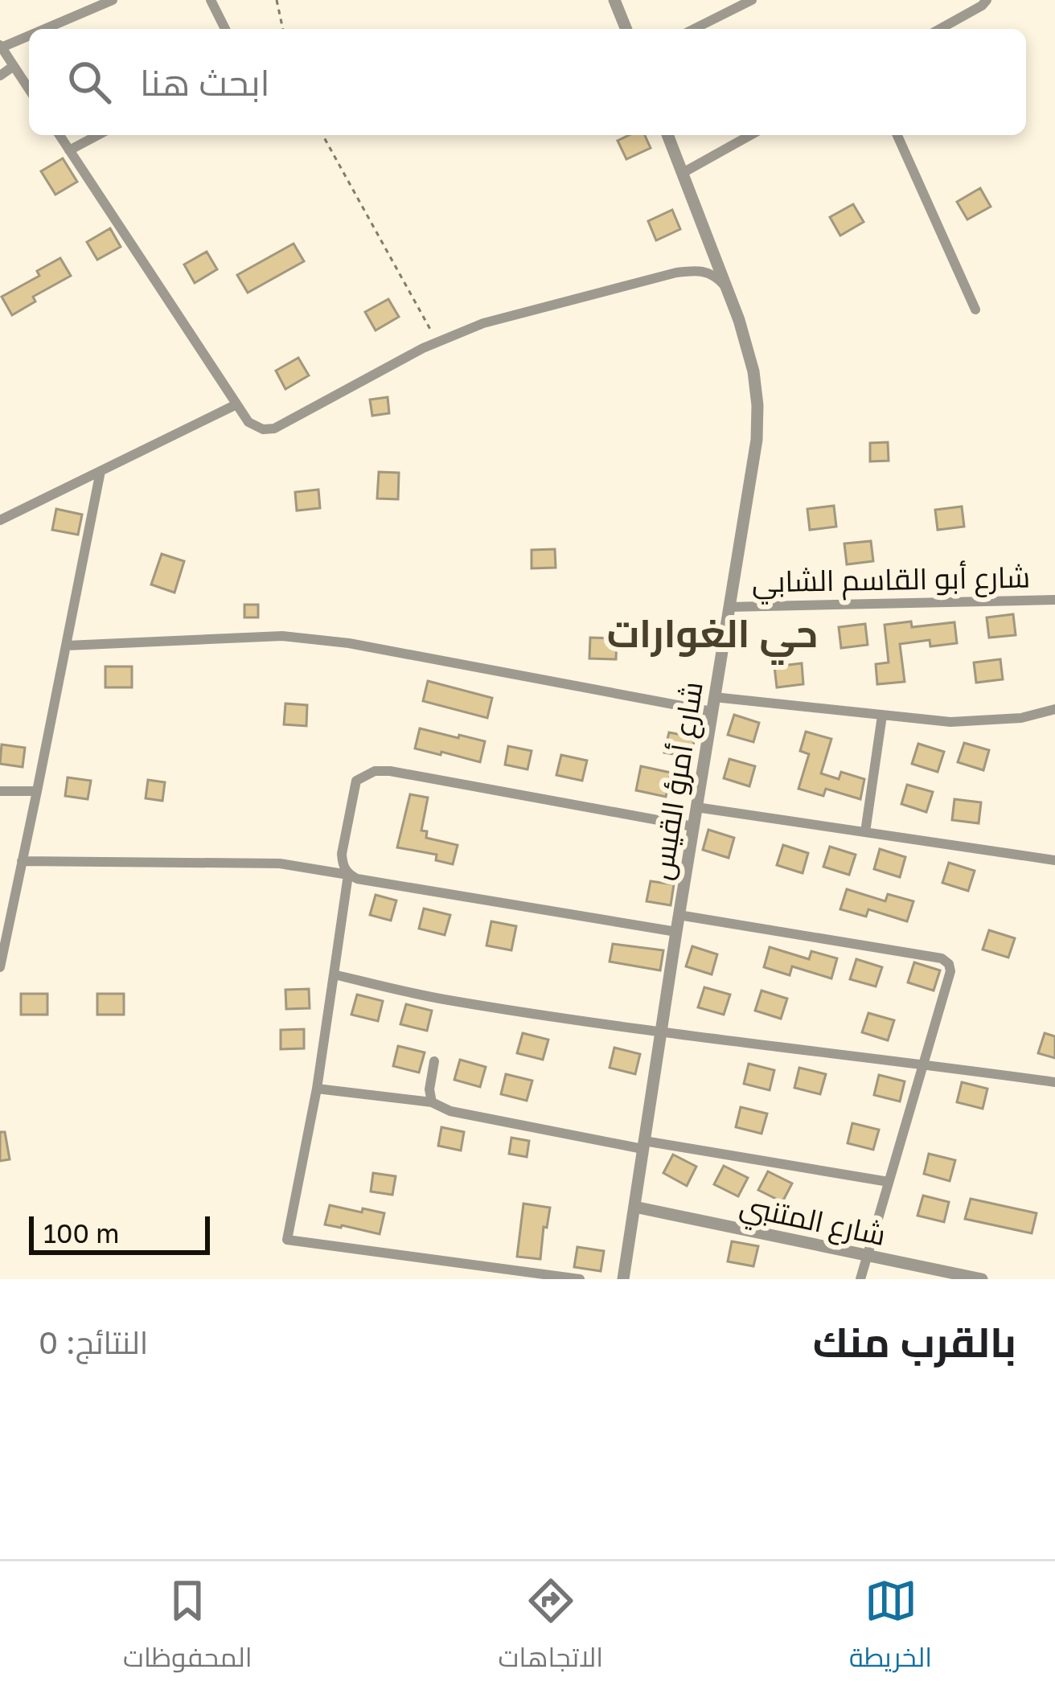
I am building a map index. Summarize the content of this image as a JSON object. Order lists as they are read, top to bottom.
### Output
{
  "streets": {
    "street": ["شارع أبو القاسم الشابي", "شارع أمرؤ القيس", "شارع المتنبي"]
  },
  "crossings": [
    ["شارع أبو القاسم الشابي", "شارع أمرؤ القيس"],
    ["شارع أمرؤ القيس", "شارع المتنبي"]
  ],
  "districts": ["حي الغوارات"],
  "scale_bar": "100 m",
  "page": {
    "search": "ابحث هنا",
    "scale": "100 m",
    "heading": ["بالقرب منك", "النتائج: 0"],
    "nav": ["الخريطة", "الاتجاهات", "المحفوظات"]
  }
}
